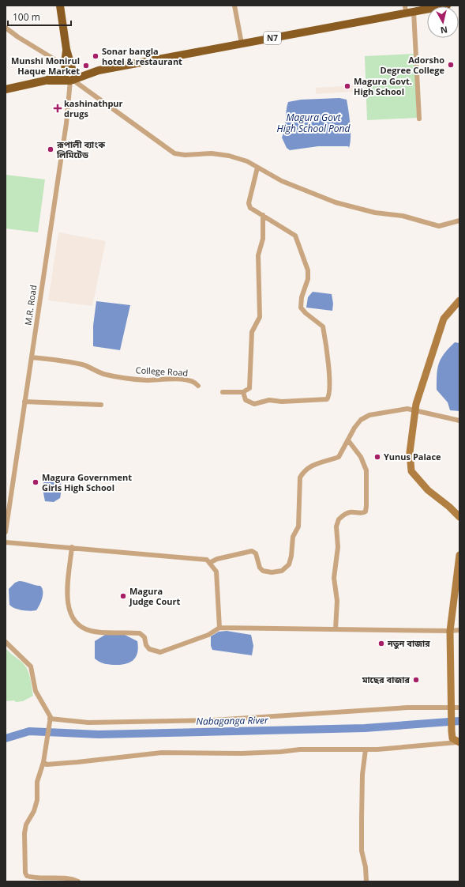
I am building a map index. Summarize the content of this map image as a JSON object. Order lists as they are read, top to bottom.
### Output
{
  "streets": {
    "highway": ["N7"],
    "street": ["M.R. Road", "College Road"]
  },
  "crossings": [
    ["N7", "M.R. Road"],
    ["M.R. Road", "College Road"]
  ],
  "water": ["Magura Govt High School Pond", "Nabaganga River"],
  "places": {
    "other": [
      "Sonar bangla hotel & restaurant",
      "Adorsho Degree College",
      "Munshi Monirul Haque Market",
      "Magura Govt. High School",
      "রূপালী ব্যাংক লিমিটেড",
      "Yunus Palace",
      "Magura Government Girls High School",
      "Magura Judge Court",
      "নতুন বাজার",
      "মাছের বাজার"
    ],
    "health": ["kashinathpur drugs"]
  },
  "scale_bar": "100 m",
  "north": "bottom"
}
